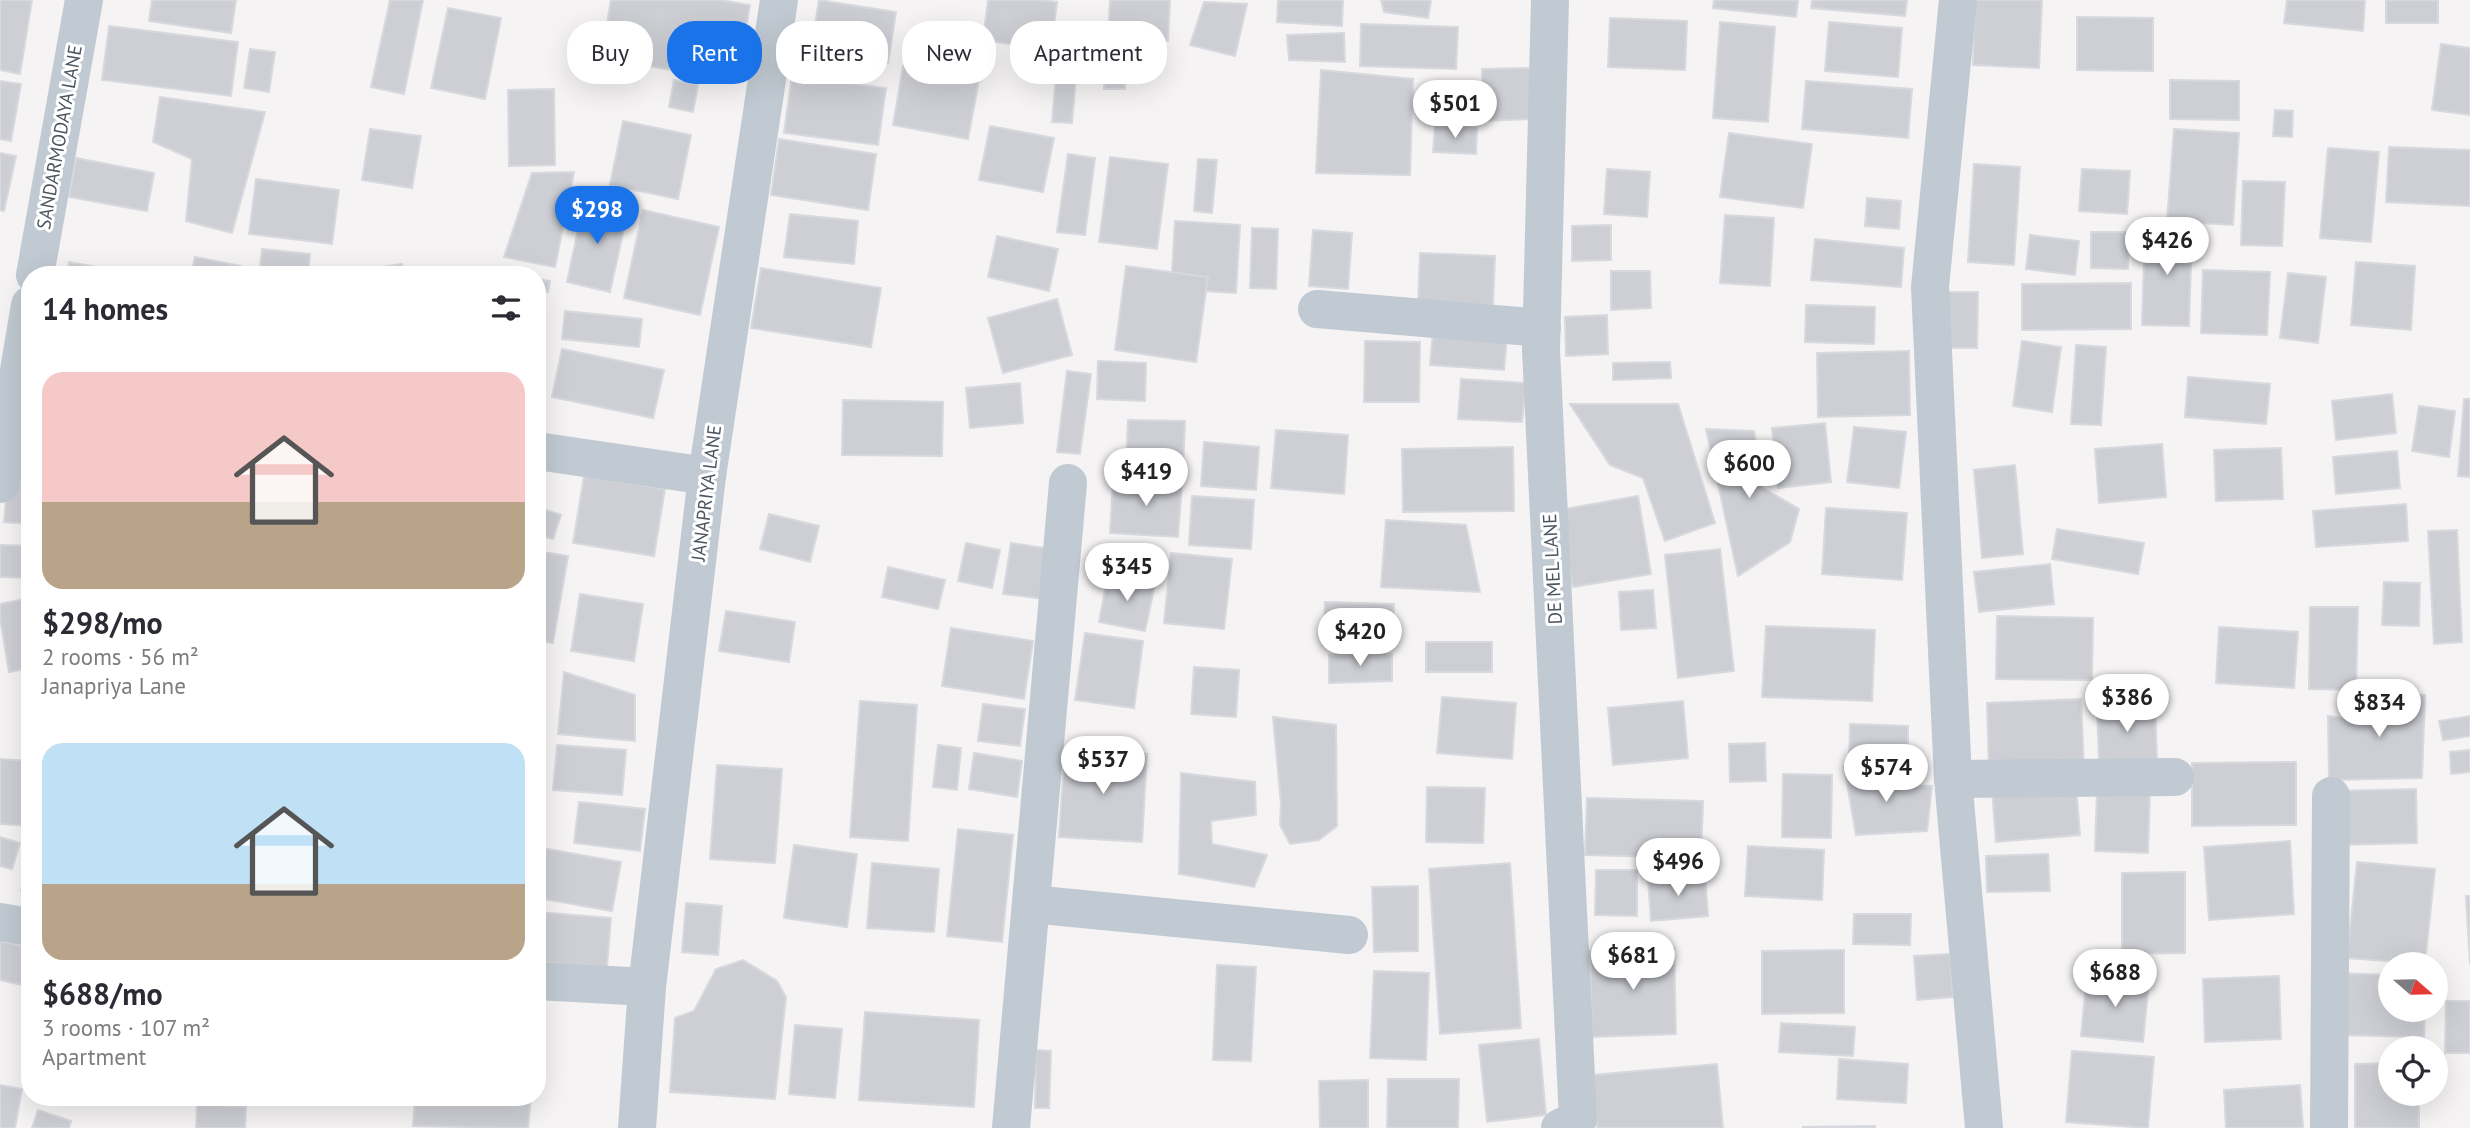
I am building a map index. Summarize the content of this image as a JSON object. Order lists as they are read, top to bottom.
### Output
{
  "streets": {
    "street": ["SANDARMODAYA LANE", "JANAPRIYA LANE", "DE MEL LANE"]
  },
  "north": "right",
  "page": {
    "chip": [
      "Buy",
      "Rent",
      "Filters",
      "New",
      "Apartment"
    ],
    "price": [
      "$501",
      "$298",
      "$426",
      "$600",
      "$419",
      "$345",
      "$420",
      "$386",
      "$834",
      "$537",
      "$574",
      "$496",
      "$681",
      "$688"
    ],
    "heading": "14 homes",
    "list": [
      {
        "name": "$298/mo",
        "note": "2 rooms · 56 m² · Janapriya Lane"
      },
      {
        "name": "$688/mo",
        "note": "3 rooms · 107 m² · Apartment"
      }
    ]
  }
}
